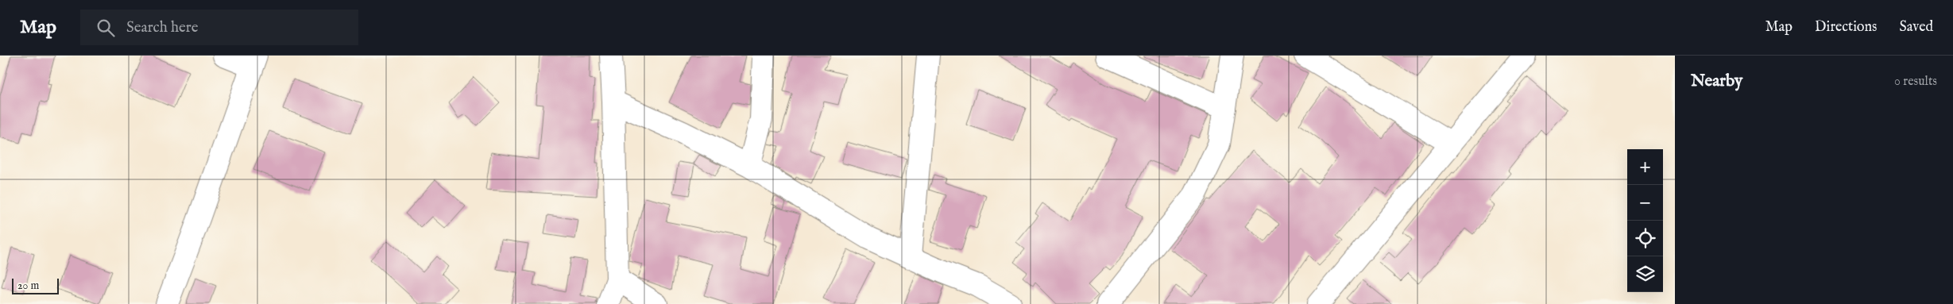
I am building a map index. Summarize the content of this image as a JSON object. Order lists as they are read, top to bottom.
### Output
{
  "scale_bar": "20 m",
  "page": {
    "header": "Map",
    "search": "Search here",
    "nav": ["Map", "Directions", "Saved"],
    "heading": ["Nearby", "0 results"],
    "map_buttons": ["+", "−"],
    "scale": "20 m"
  }
}
